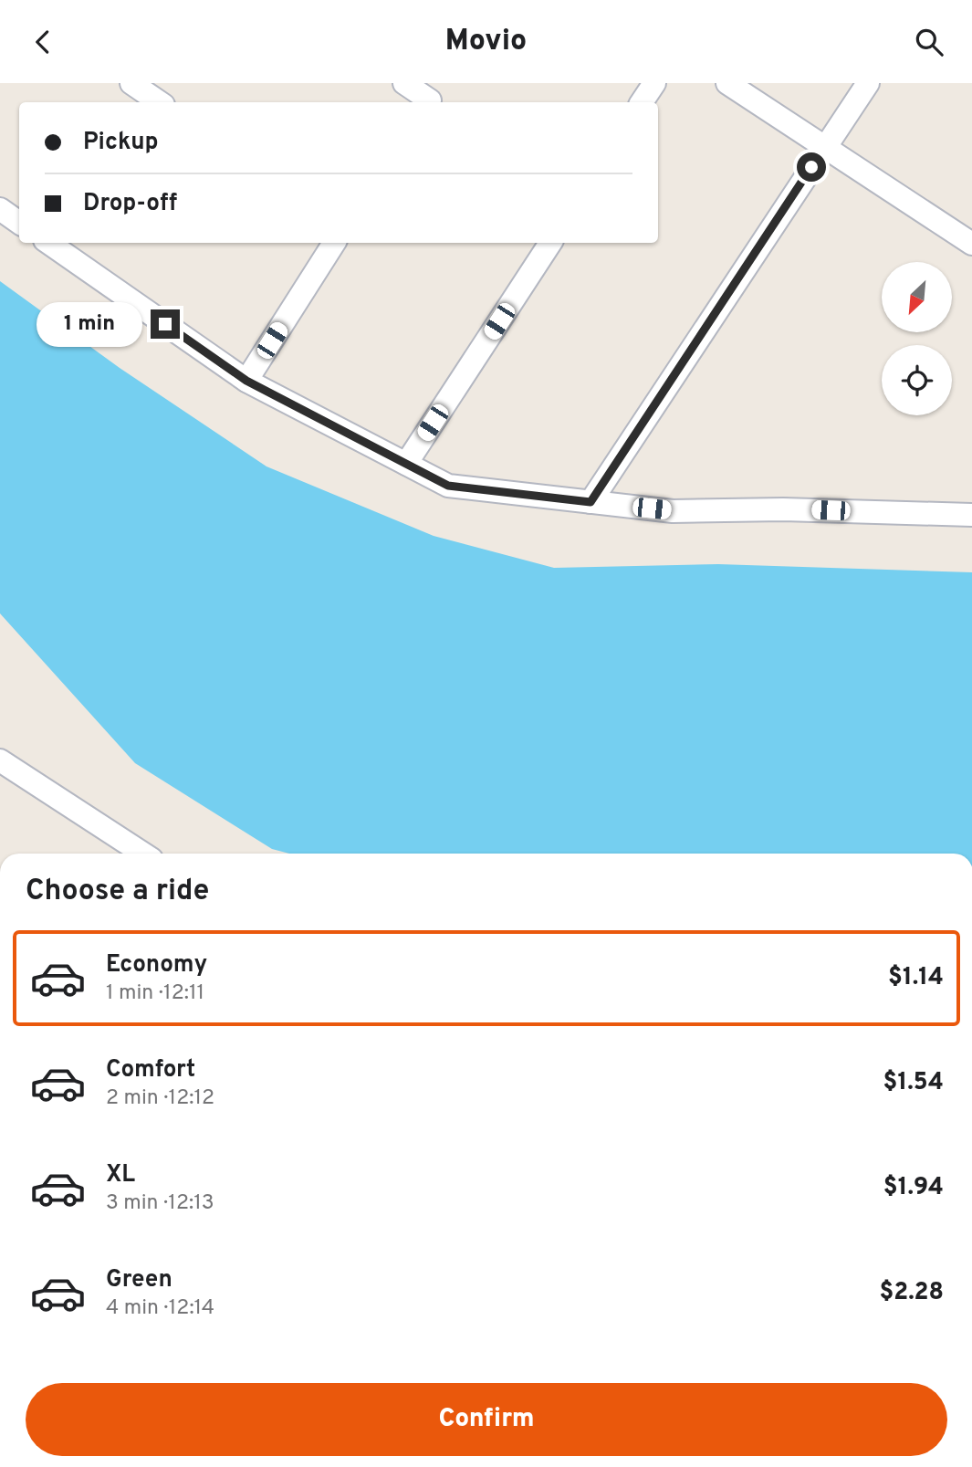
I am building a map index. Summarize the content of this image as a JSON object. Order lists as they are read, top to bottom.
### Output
{
  "north": "bottom left",
  "page": {
    "header": "Movio",
    "banner": ["Pickup", "Drop-off"],
    "bubble": "1 min",
    "heading": "Choose a ride",
    "list": [
      {
        "name": "Economy",
        "note": "1 min · 12:11",
        "value": "$1.14"
      },
      {
        "name": "Comfort",
        "note": "2 min · 12:12",
        "value": "$1.54"
      },
      {
        "name": "XL",
        "note": "3 min · 12:13",
        "value": "$1.94"
      },
      {
        "name": "Green",
        "note": "4 min · 12:14",
        "value": "$2.28"
      }
    ],
    "buttons": "Confirm"
  }
}
